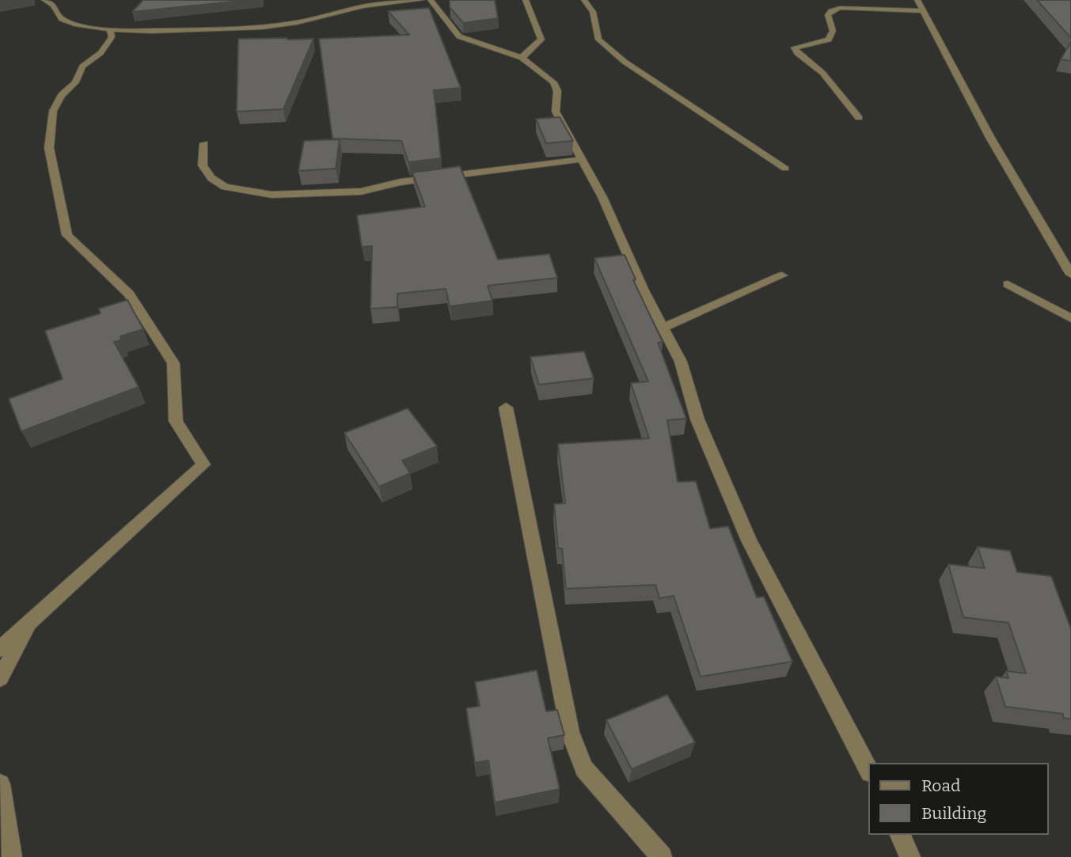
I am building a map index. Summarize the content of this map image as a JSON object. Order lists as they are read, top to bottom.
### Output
{
  "legend": ["Road", "Building"]
}
